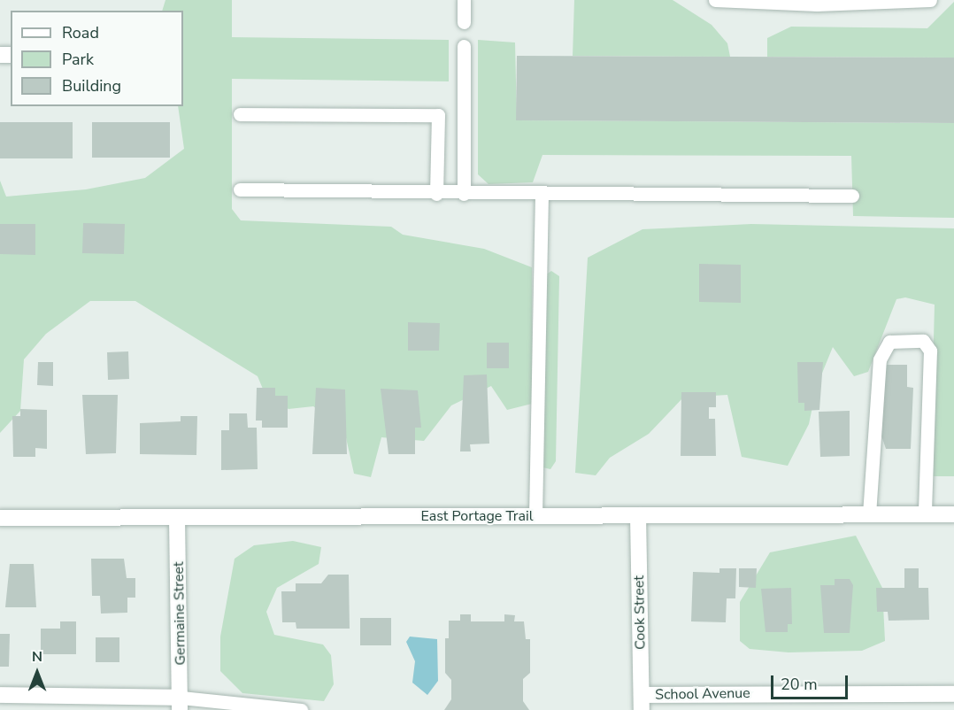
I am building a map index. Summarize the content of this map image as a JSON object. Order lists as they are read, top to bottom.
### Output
{
  "streets": {
    "street": [
      "East Portage Trail",
      "Cook Street",
      "Germaine Street",
      "School Avenue"
    ]
  },
  "crossings": [
    ["East Portage Trail", "Cook Street"],
    ["East Portage Trail", "Germaine Street"],
    ["Cook Street", "School Avenue"]
  ],
  "legend": ["Road", "Park", "Building"],
  "scale_bar": "20 m",
  "north": "top"
}
